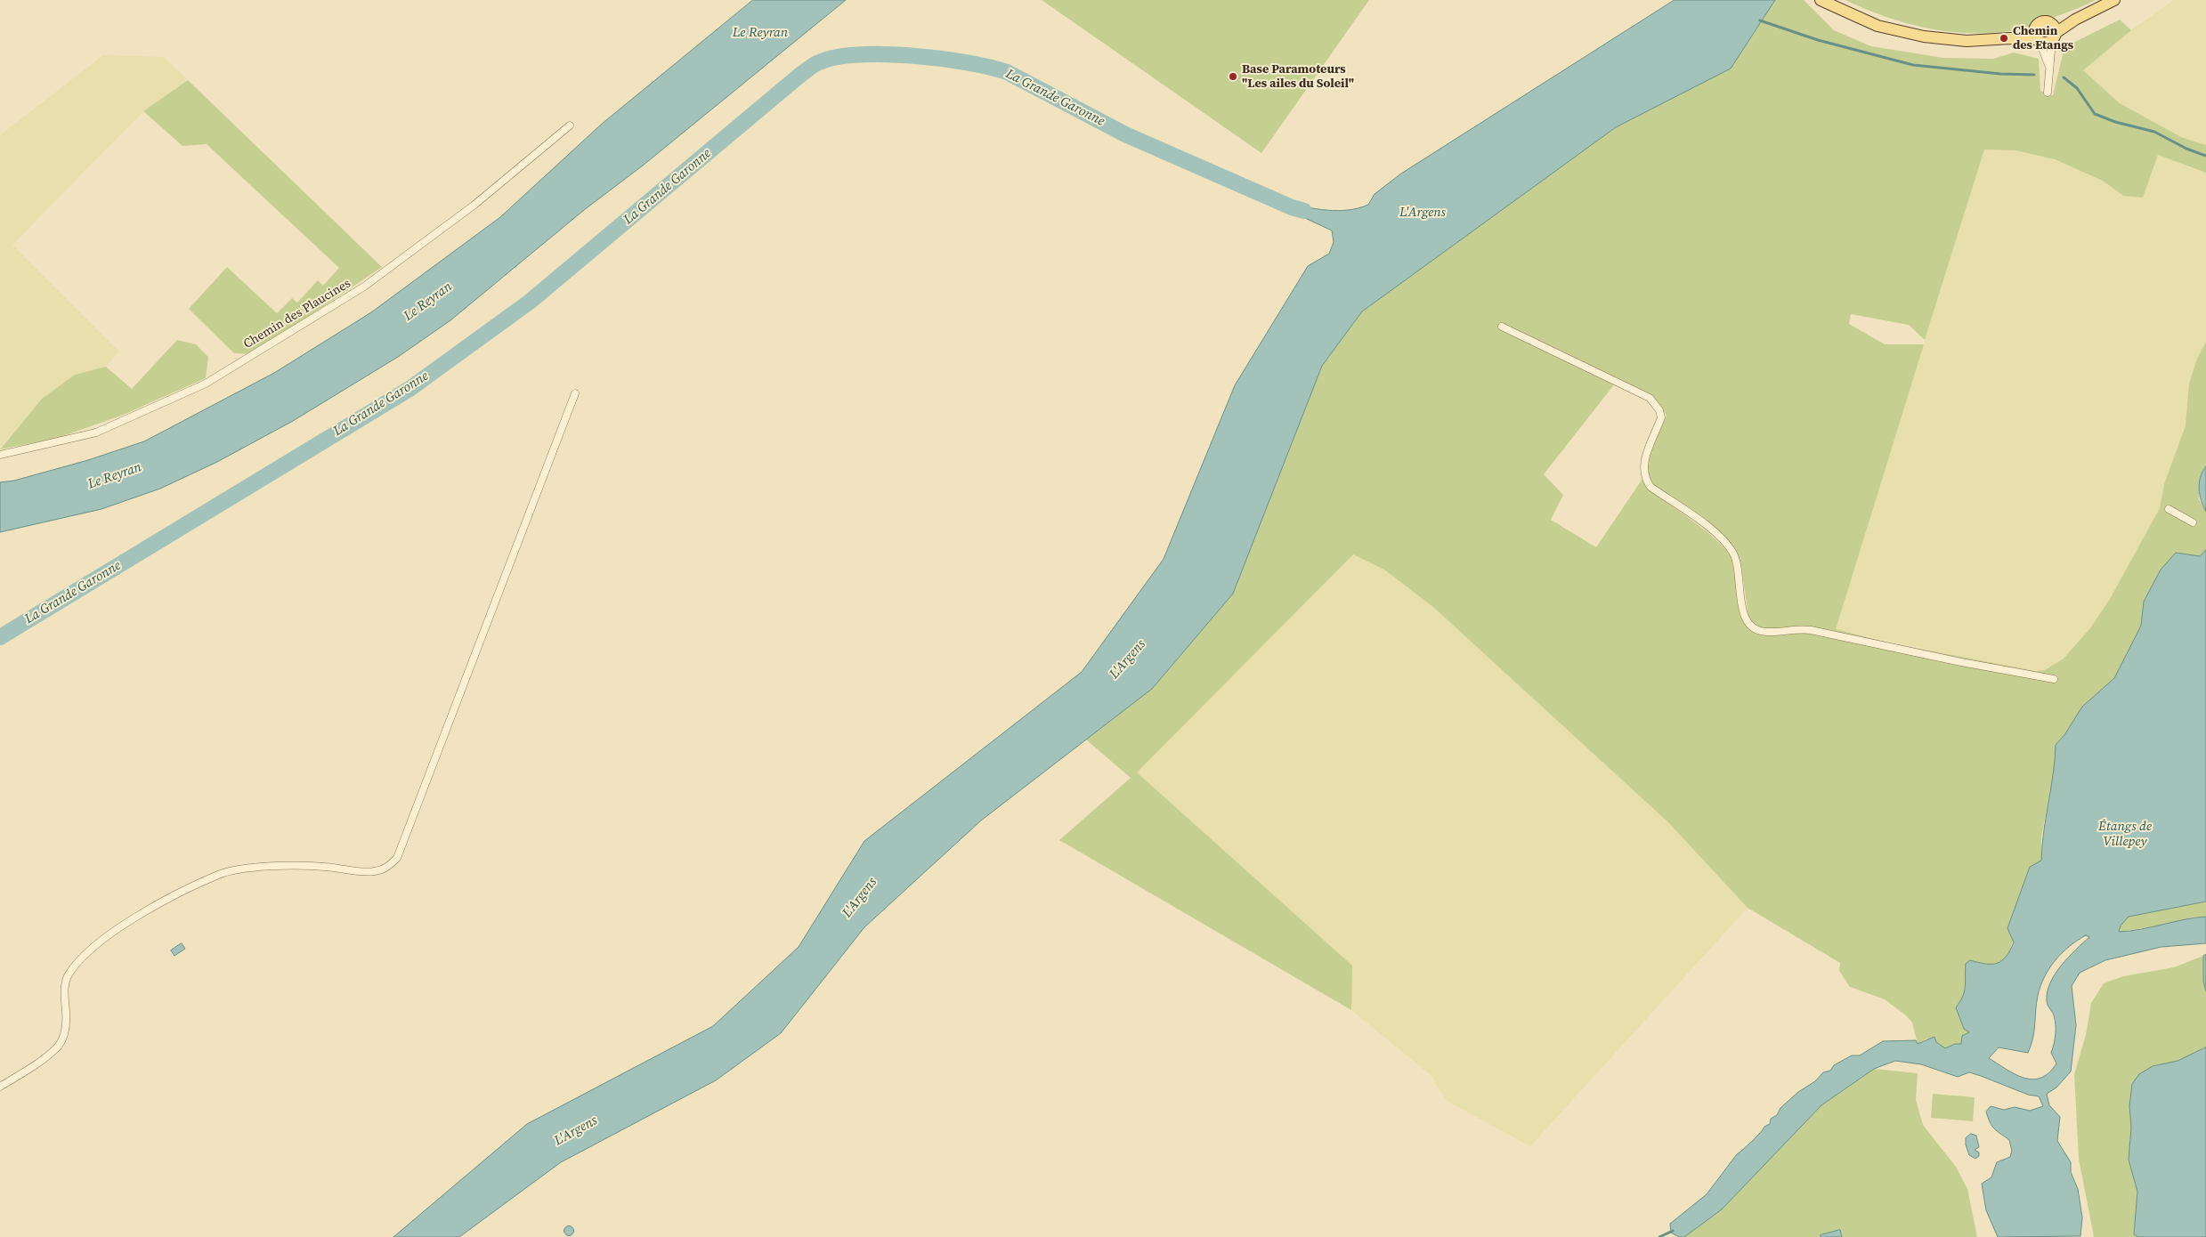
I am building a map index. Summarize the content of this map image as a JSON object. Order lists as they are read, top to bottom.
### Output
{
  "streets": {
    "street": ["Chemin des Plaucines"]
  },
  "water": [
    "Le Reyran",
    "La Grande Garonne",
    "L'Argens",
    "Étangs de Villepey"
  ],
  "places": ["Chemin des Etangs", "Base Paramoteurs \"Les ailes du Soleil\""]
}
